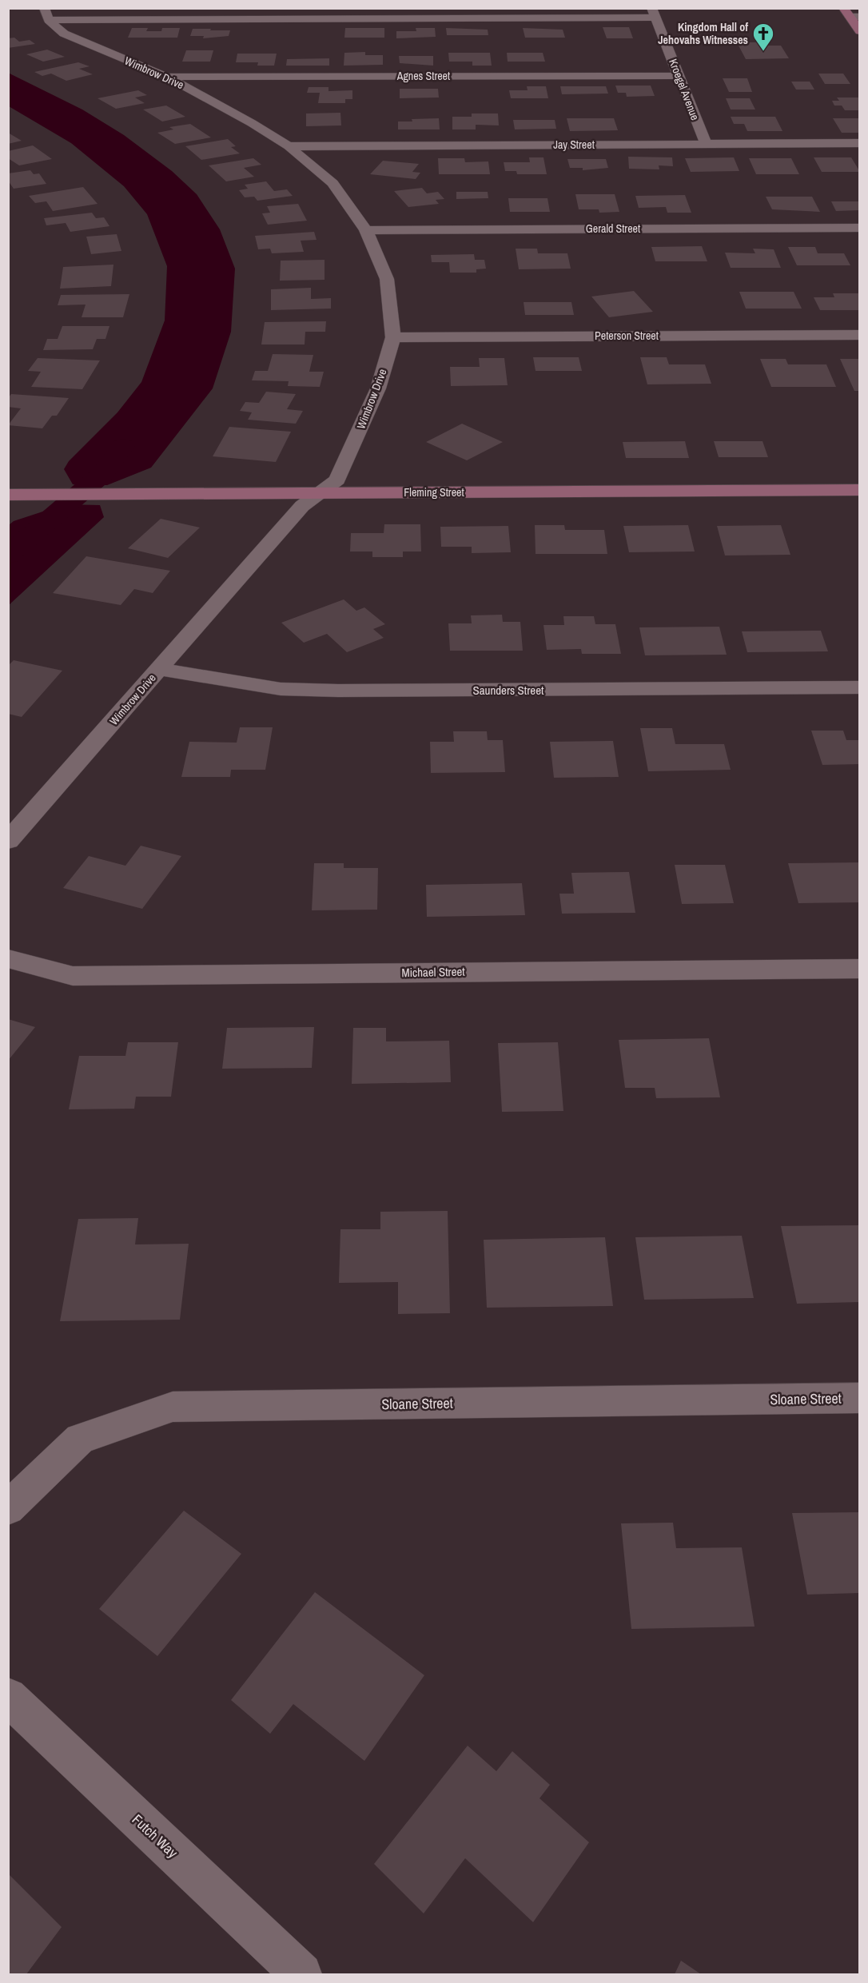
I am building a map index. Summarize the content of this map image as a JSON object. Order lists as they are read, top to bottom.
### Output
{
  "streets": {
    "street": [
      "Wimbrow Drive",
      "Agnes Street",
      "Kroegel Avenue",
      "Jay Street",
      "Gerald Street",
      "Peterson Street",
      "Fleming Street",
      "Saunders Street",
      "Michael Street",
      "Sloane Street",
      "Futch Way"
    ]
  },
  "crossings": [
    ["Wimbrow Drive", "Agnes Street"],
    ["Wimbrow Drive", "Jay Street"],
    ["Wimbrow Drive", "Gerald Street"],
    ["Wimbrow Drive", "Peterson Street"],
    ["Wimbrow Drive", "Fleming Street"],
    ["Wimbrow Drive", "Saunders Street"],
    ["Agnes Street", "Kroegel Avenue"],
    ["Kroegel Avenue", "Jay Street"]
  ],
  "places": {
    "church": ["Kingdom Hall of Jehovahs Witnesses"]
  }
}
